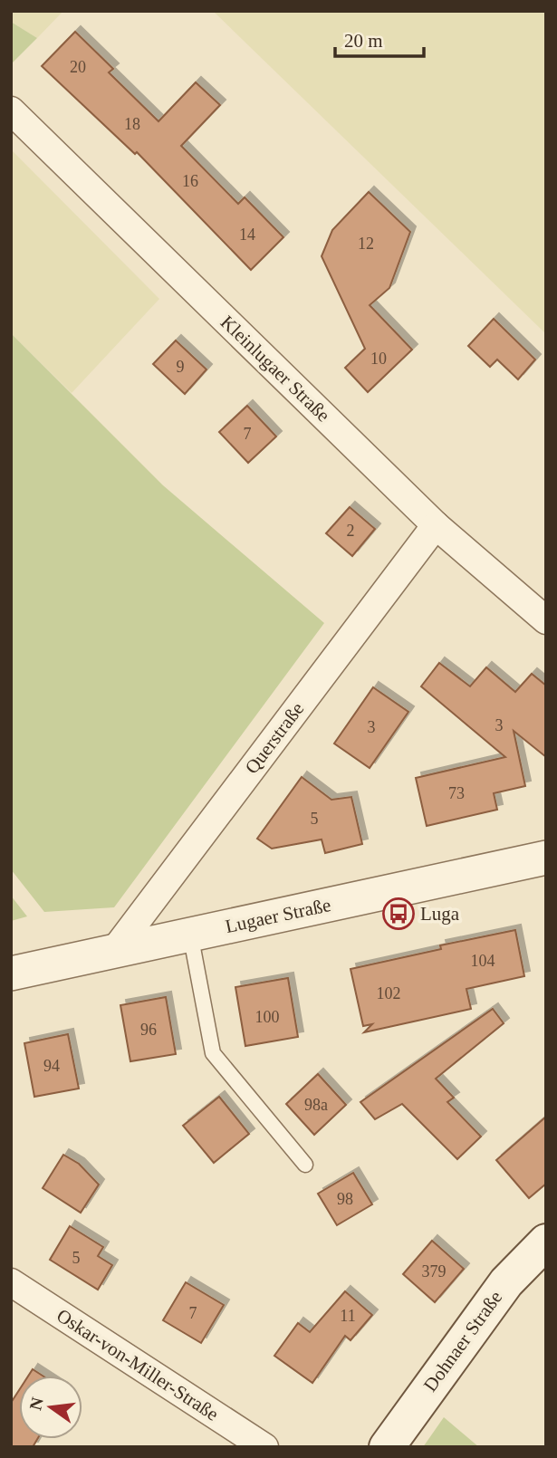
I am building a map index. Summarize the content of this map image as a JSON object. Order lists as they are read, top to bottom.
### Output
{
  "streets": {
    "main road": ["Dohnaer Straße"],
    "street": [
      "Kleinlugaer Straße",
      "Querstraße",
      "Lugaer Straße",
      "Oskar-von-Miller-Straße"
    ]
  },
  "crossings": [
    ["Kleinlugaer Straße", "Querstraße"],
    ["Querstraße", "Lugaer Straße"]
  ],
  "places": {
    "bus stop": ["Luga"]
  },
  "house_numbers": [
    "20",
    "18",
    "16",
    "14",
    "12",
    "10",
    "9",
    "7",
    "2",
    "3",
    "3",
    "73",
    "5",
    "104",
    "102",
    "100",
    "96",
    "94",
    "98a",
    "98",
    "5",
    "379",
    "7",
    "11"
  ],
  "scale_bar": "20 m",
  "north": "left"
}
